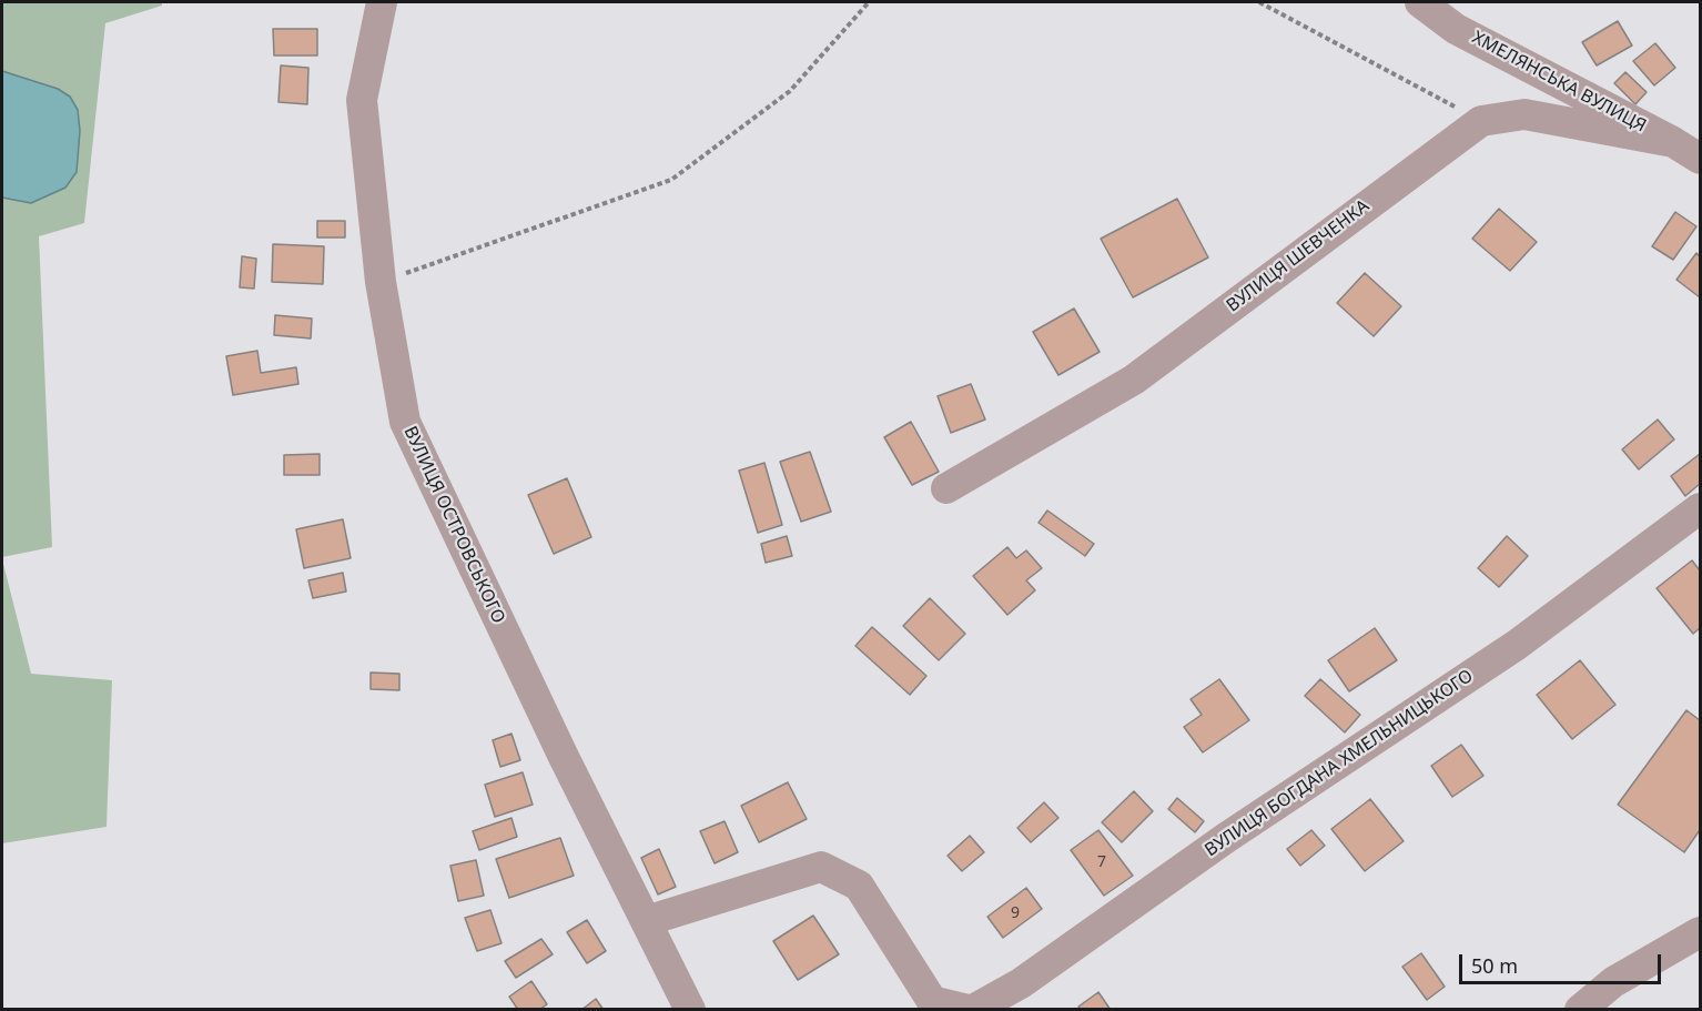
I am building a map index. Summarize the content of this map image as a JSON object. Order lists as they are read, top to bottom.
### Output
{
  "streets": {
    "street": [
      "ХМЕЛЯНСЬКА ВУЛИЦЯ",
      "ВУЛИЦЯ ШЕВЧЕНКА",
      "ВУЛИЦЯ ОСТРОВСЬКОГО",
      "ВУЛИЦЯ БОГДАНА ХМЕЛЬНИЦЬКОГО"
    ]
  },
  "crossings": [
    ["ХМЕЛЯНСЬКА ВУЛИЦЯ", "ВУЛИЦЯ ШЕВЧЕНКА"],
    ["ВУЛИЦЯ ОСТРОВСЬКОГО", "ВУЛИЦЯ БОГДАНА ХМЕЛЬНИЦЬКОГО"]
  ],
  "house_numbers": ["7", "9"],
  "scale_bar": "50 m"
}
